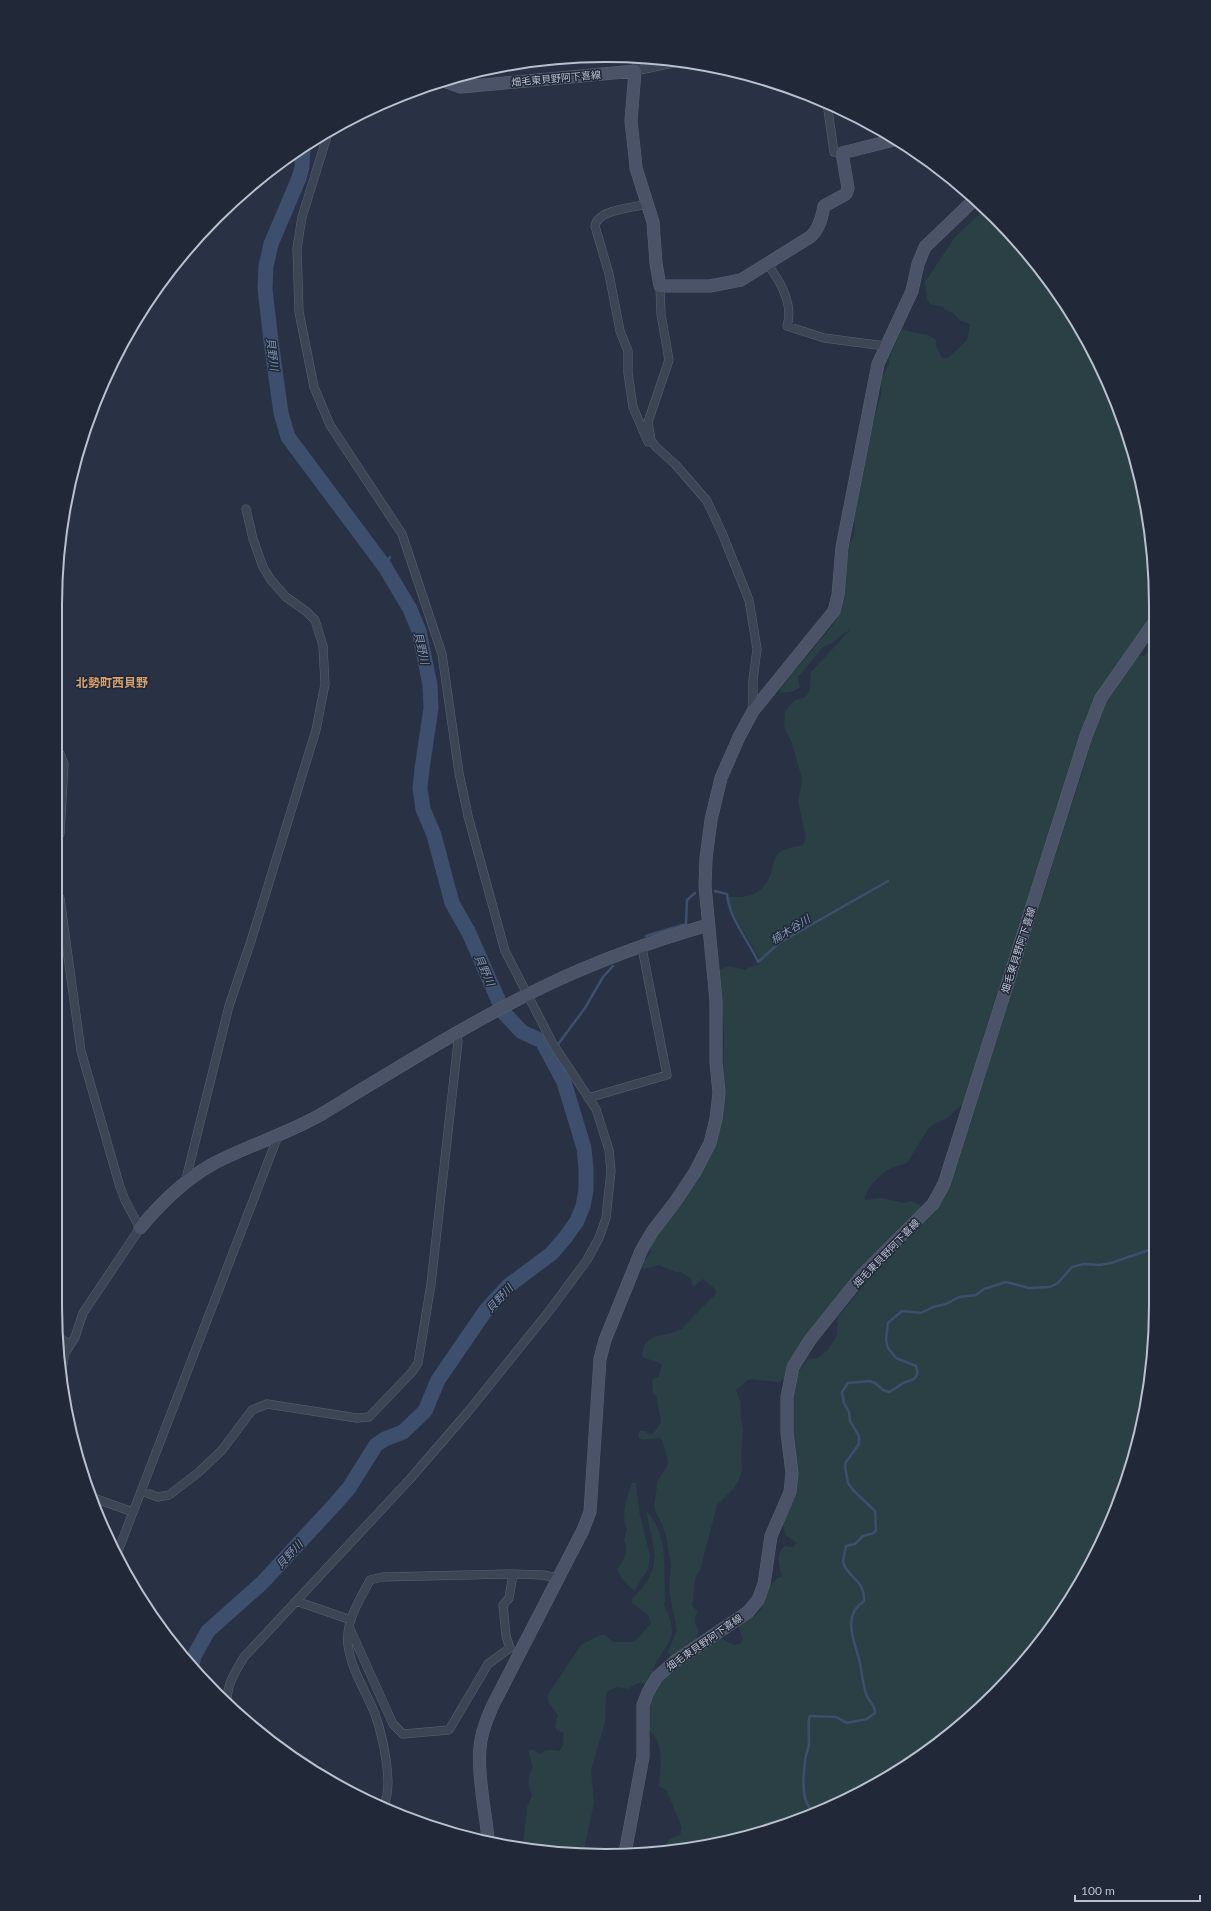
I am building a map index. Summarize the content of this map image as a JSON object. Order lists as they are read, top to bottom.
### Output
{
  "streets": {
    "street": ["畑毛東貝野阿下喜線"]
  },
  "districts": ["北勢町西貝野"],
  "water": ["貝野川", "楠木谷川"],
  "scale_bar": "100 m"
}
